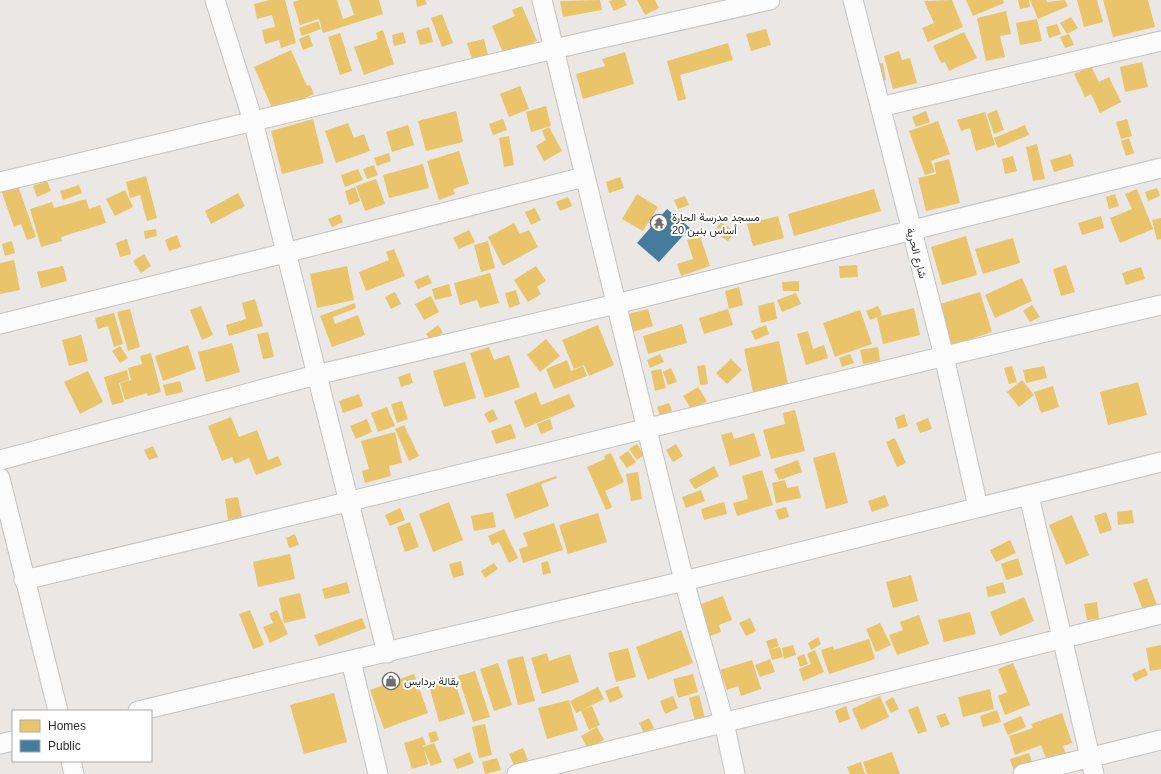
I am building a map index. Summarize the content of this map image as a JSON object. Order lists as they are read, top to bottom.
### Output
{
  "streets": {
    "street": ["شارع الحرية"]
  },
  "places": {
    "temple": ["مسجد مدرسة الحارة 20 أساس بنين"],
    "shop": ["بقالة بردايس"]
  },
  "legend": ["Homes", "Public"]
}
